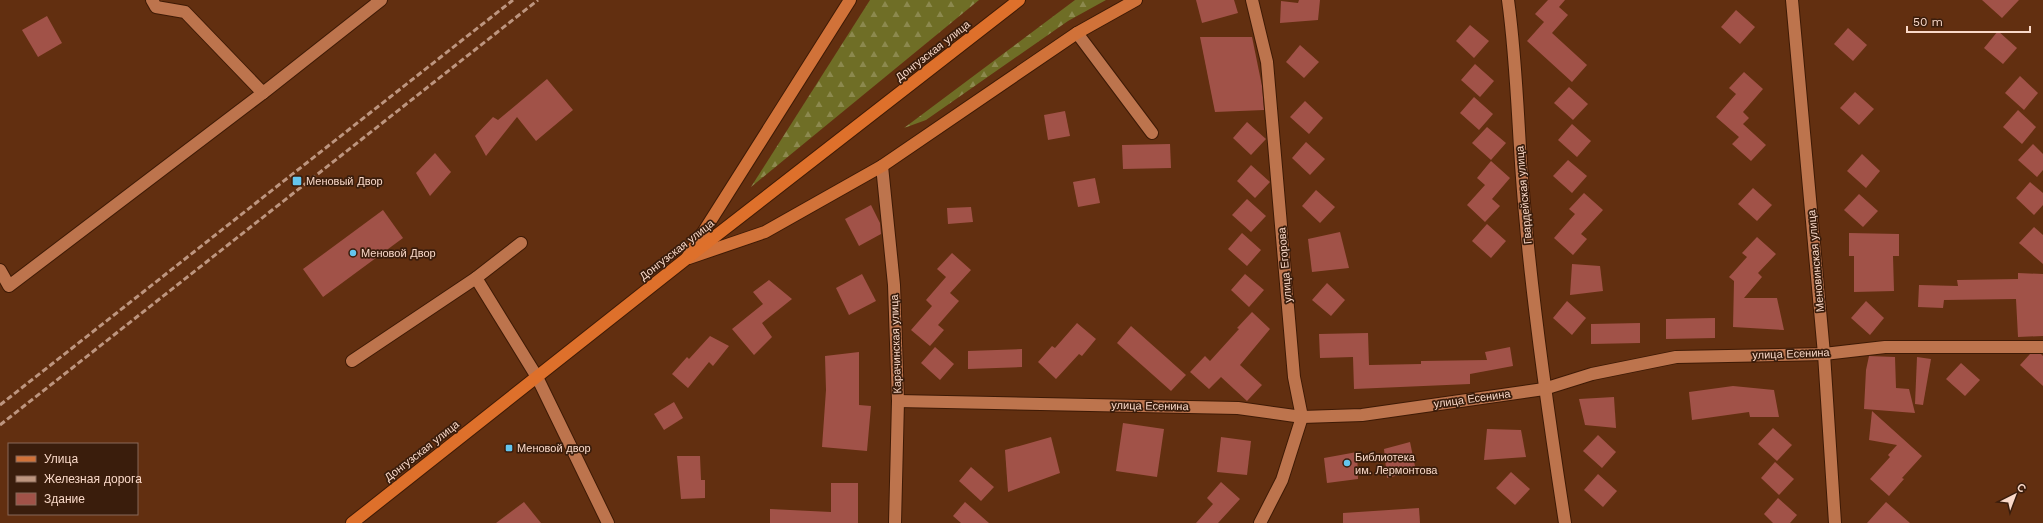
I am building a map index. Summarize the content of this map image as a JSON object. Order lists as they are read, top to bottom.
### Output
{
  "streets": {
    "highway": ["Донгузская улица"],
    "street": [
      "Гвардейская улица",
      "Меновинская улица",
      "улица Егорова",
      "Карачинская улица",
      "улица Есенина"
    ]
  },
  "crossings": [
    ["Гвардейская улица", "улица Есенина"],
    ["Меновинская улица", "улица Есенина"],
    ["улица Егорова", "улица Есенина"],
    ["Карачинская улица", "улица Есенина"]
  ],
  "places": {
    "transit": ["Меновый Двор", "Меновой двор"],
    "other": ["Меновой Двор", "Библиотека им. Лермонтова"]
  },
  "legend": ["Улица", "Железная дорога", "Здание"],
  "scale_bar": "50 m",
  "north": "top right"
}
